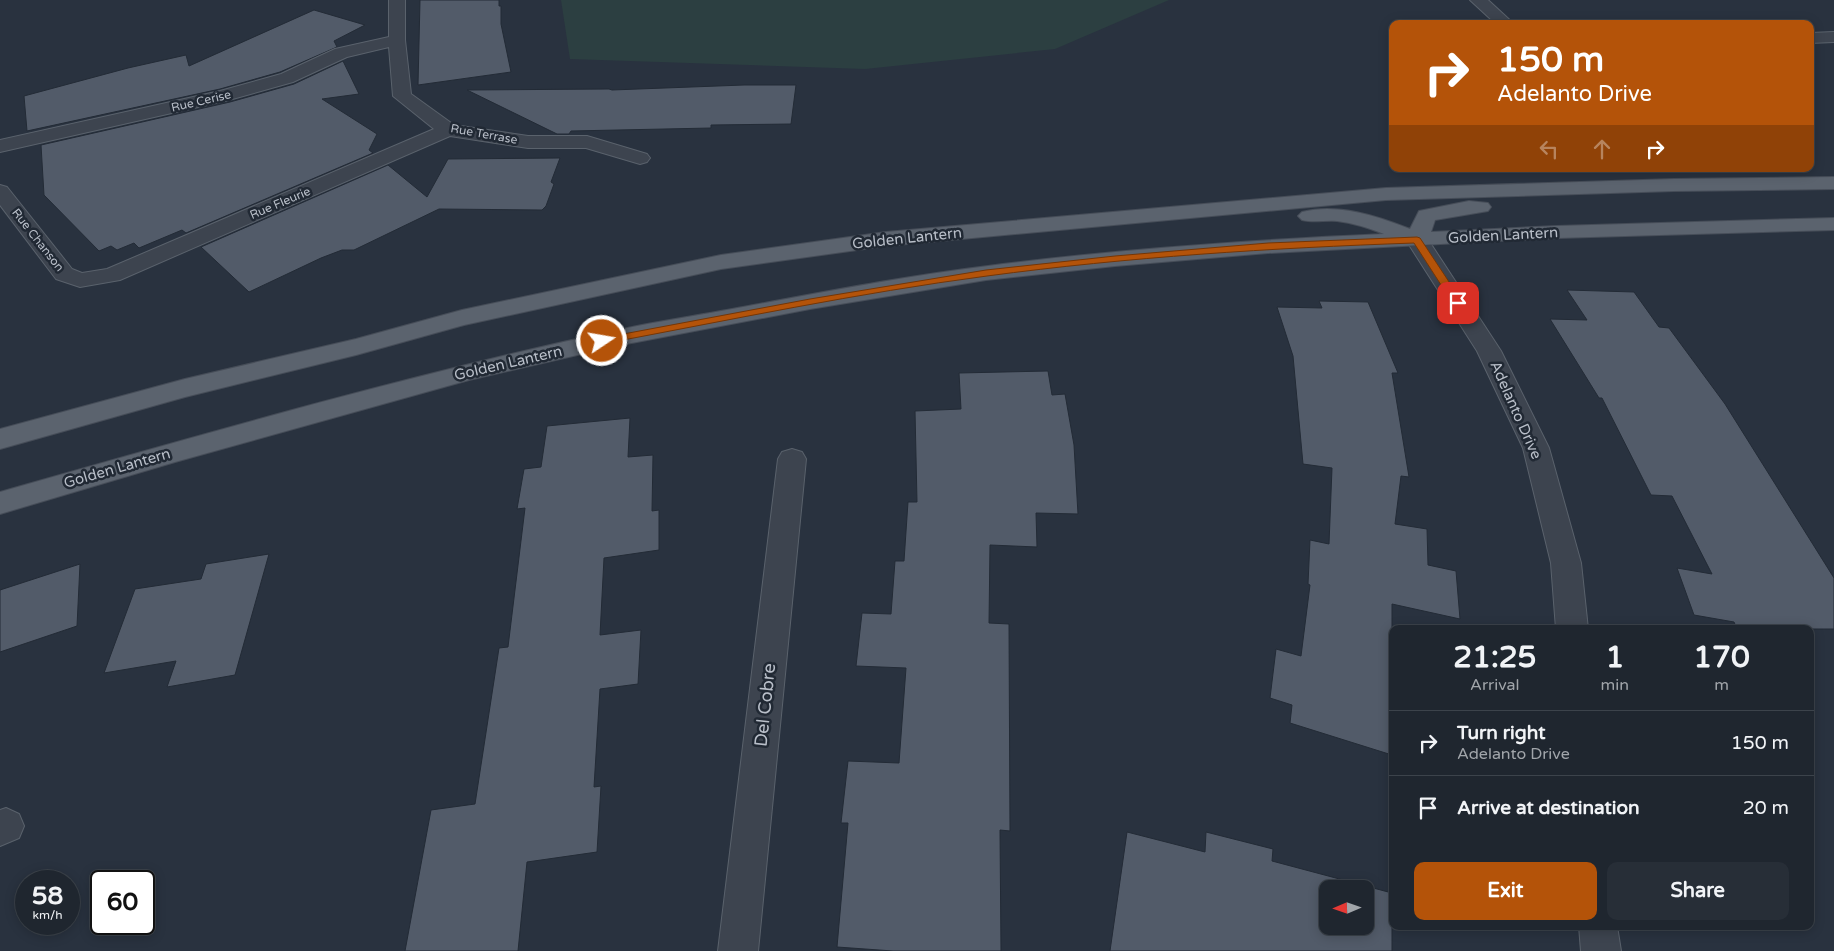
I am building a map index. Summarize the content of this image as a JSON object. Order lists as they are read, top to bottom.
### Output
{
  "streets": {
    "main road": ["Golden Lantern"],
    "street": [
      "Rue Cerise",
      "Rue Terrase",
      "Rue Fleurie",
      "Rue Chanson",
      "Adelanto Drive",
      "Del Cobre"
    ]
  },
  "crossings": [
    ["Rue Cerise", "Rue Terrase"],
    ["Rue Terrase", "Rue Fleurie"],
    ["Rue Fleurie", "Rue Chanson"],
    ["Golden Lantern", "Adelanto Drive"]
  ],
  "north": "left",
  "page": {
    "turn": ["150 m", "Adelanto Drive"],
    "eta": [
      "21:25",
      "Arrival",
      "1",
      "min",
      "170",
      "m"
    ],
    "list": [
      {
        "name": "Turn right",
        "note": "Adelanto Drive",
        "value": "150 m"
      },
      {
        "name": "Arrive at destination",
        "value": "20 m"
      }
    ],
    "buttons": ["Exit", "Share"],
    "speed": "58 km/h",
    "limit": "60"
  }
}
